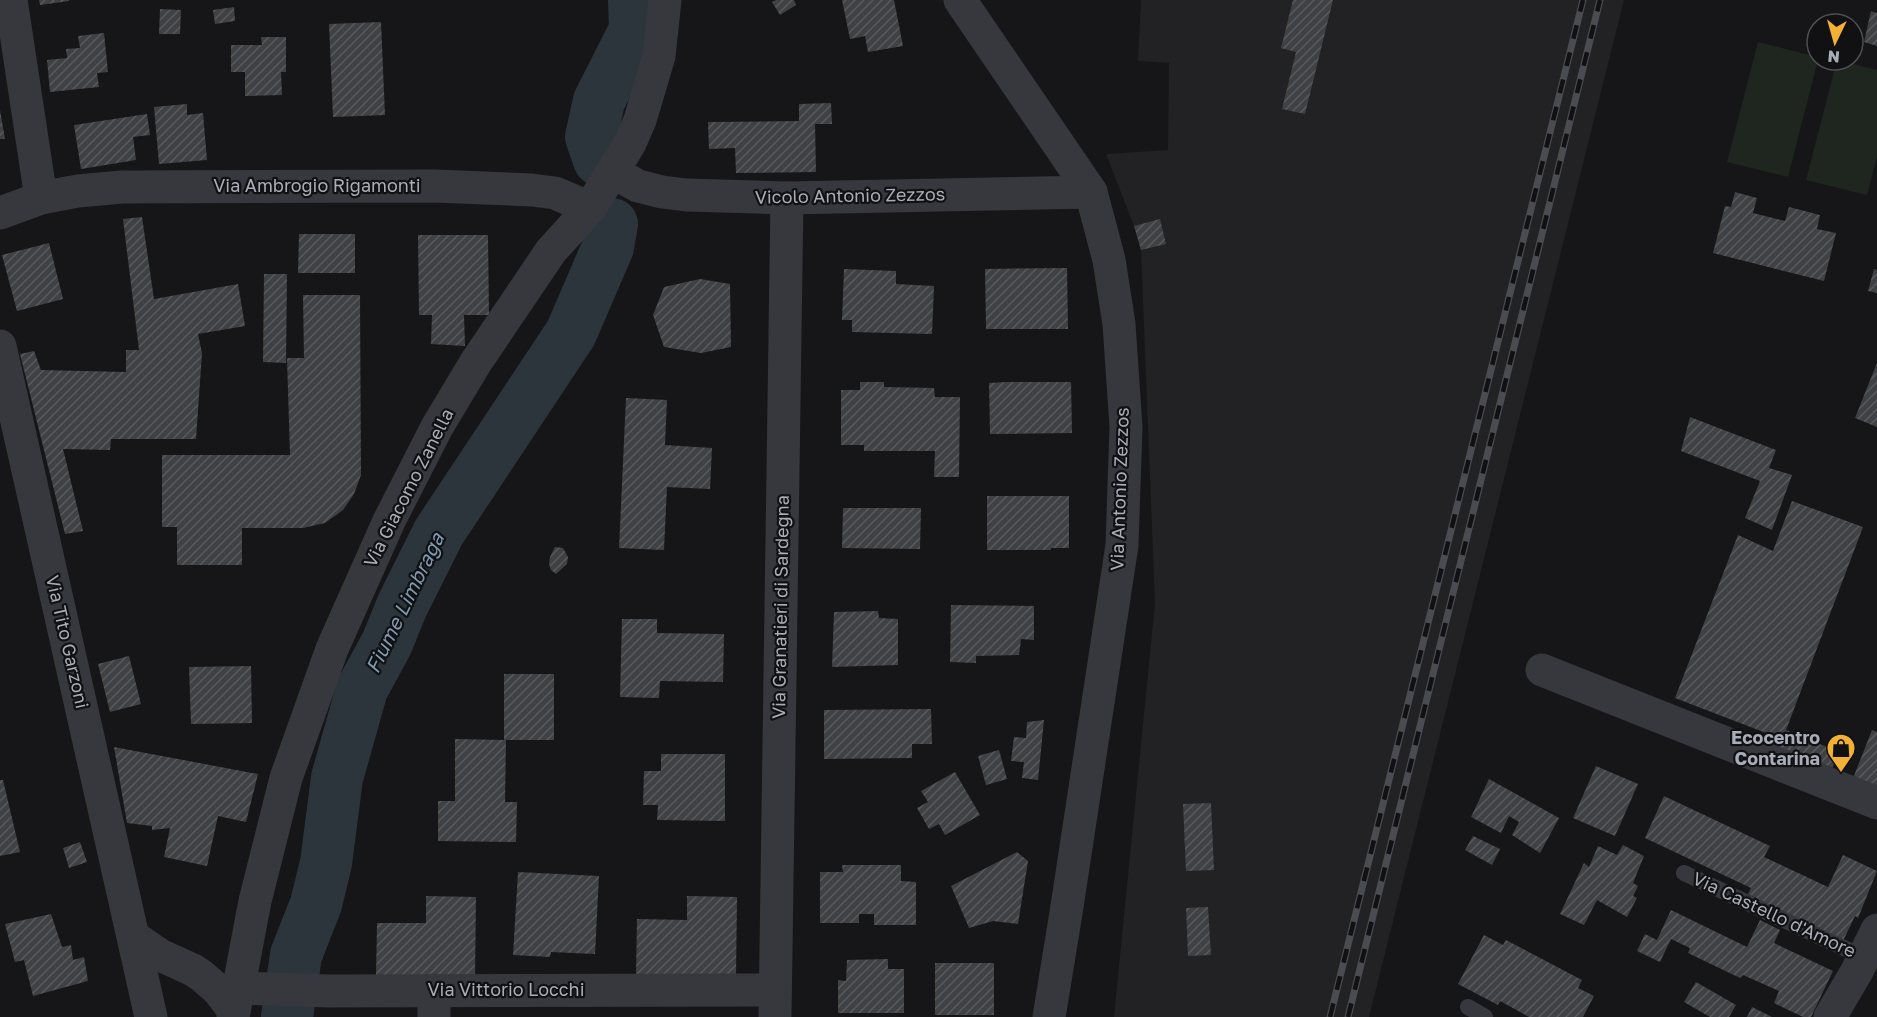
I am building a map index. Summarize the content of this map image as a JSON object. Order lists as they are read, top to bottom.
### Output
{
  "streets": {
    "street": [
      "Via Ambrogio Rigamonti",
      "Vicolo Antonio Zezzos",
      "Via Giacomo Zanella",
      "Via Antonio Zezzos",
      "Via Granatieri di Sardegna",
      "Via Tito Garzoni",
      "Via Castello d'Amore",
      "Via Vittorio Locchi"
    ]
  },
  "crossings": [
    ["Via Ambrogio Rigamonti", "Via Giacomo Zanella"],
    ["Vicolo Antonio Zezzos", "Via Giacomo Zanella"],
    ["Vicolo Antonio Zezzos", "Via Antonio Zezzos"],
    ["Vicolo Antonio Zezzos", "Via Granatieri di Sardegna"],
    ["Via Giacomo Zanella", "Via Vittorio Locchi"],
    ["Via Granatieri di Sardegna", "Via Vittorio Locchi"]
  ],
  "water": ["Fiume Limbraga"],
  "places": {
    "shop": ["Ecocentro Contarina"]
  },
  "north": "bottom"
}
